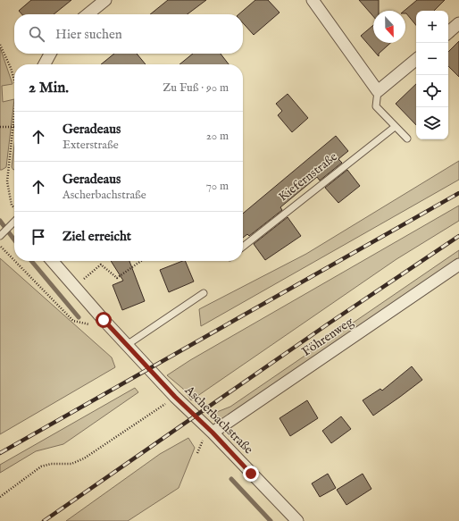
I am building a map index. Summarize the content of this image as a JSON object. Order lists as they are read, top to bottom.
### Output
{
  "streets": {
    "street": ["Föhrenweg", "Ascherbachstraße"],
    "lane": ["Kiefernstraße"]
  },
  "crossings": [
    ["Föhrenweg", "Ascherbachstraße"]
  ],
  "north": "bottom",
  "page": {
    "map_buttons": ["+", "−"],
    "search": "Hier suchen",
    "heading": ["2 Min.", "Zu Fuß · 90 m"],
    "list": [
      ["Geradeaus", "Exterstraße", "20 m"],
      ["Geradeaus", "Ascherbachstraße", "70 m"],
      "Ziel erreicht"
    ]
  }
}
